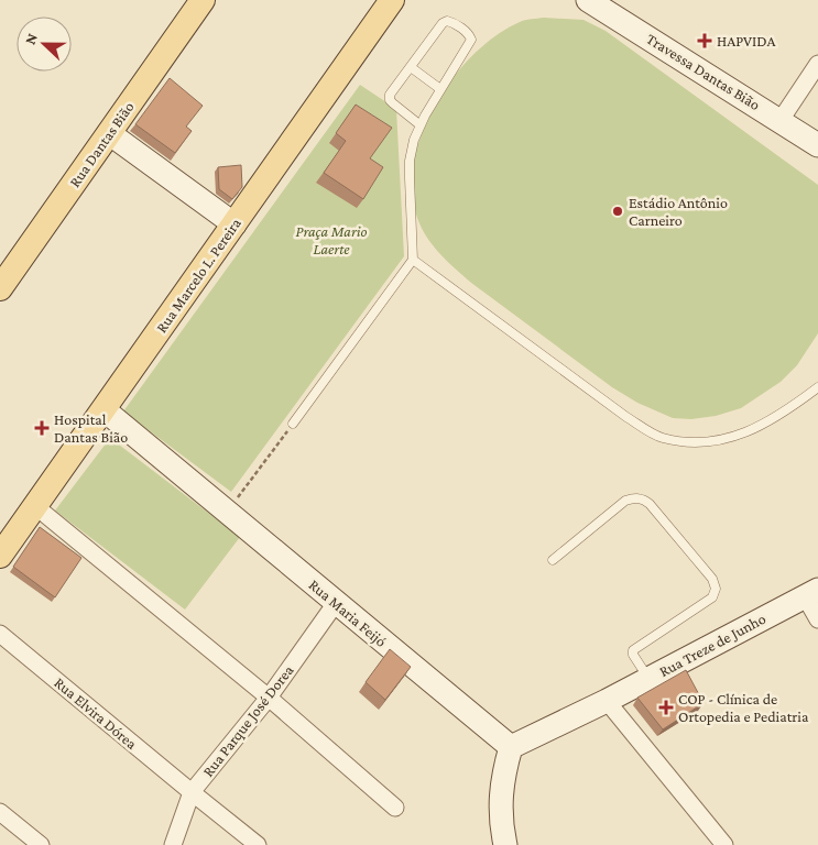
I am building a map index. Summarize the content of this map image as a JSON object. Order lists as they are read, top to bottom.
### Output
{
  "streets": {
    "main road": ["Rua Dantas Bião", "Rua Marcelo L. Pereira"],
    "street": [
      "Travessa Dantas Bião",
      "Rua Maria Feijó",
      "Rua Treze de Junho",
      "Rua Elvira Dórea",
      "Rua Parque José Dorea"
    ]
  },
  "crossings": [
    ["Rua Marcelo L. Pereira", "Rua Maria Feijó"],
    ["Rua Maria Feijó", "Rua Parque José Dorea"],
    ["Rua Elvira Dórea", "Rua Parque José Dorea"]
  ],
  "parks": ["Praça Mario Laerte"],
  "places": {
    "health": ["HAPVIDA", "Hospital Dantas Bião", "COP - Clínica de Ortopedia e Pediatria"],
    "other": ["Estádio Antônio Carneiro"]
  },
  "north": "left"
}
